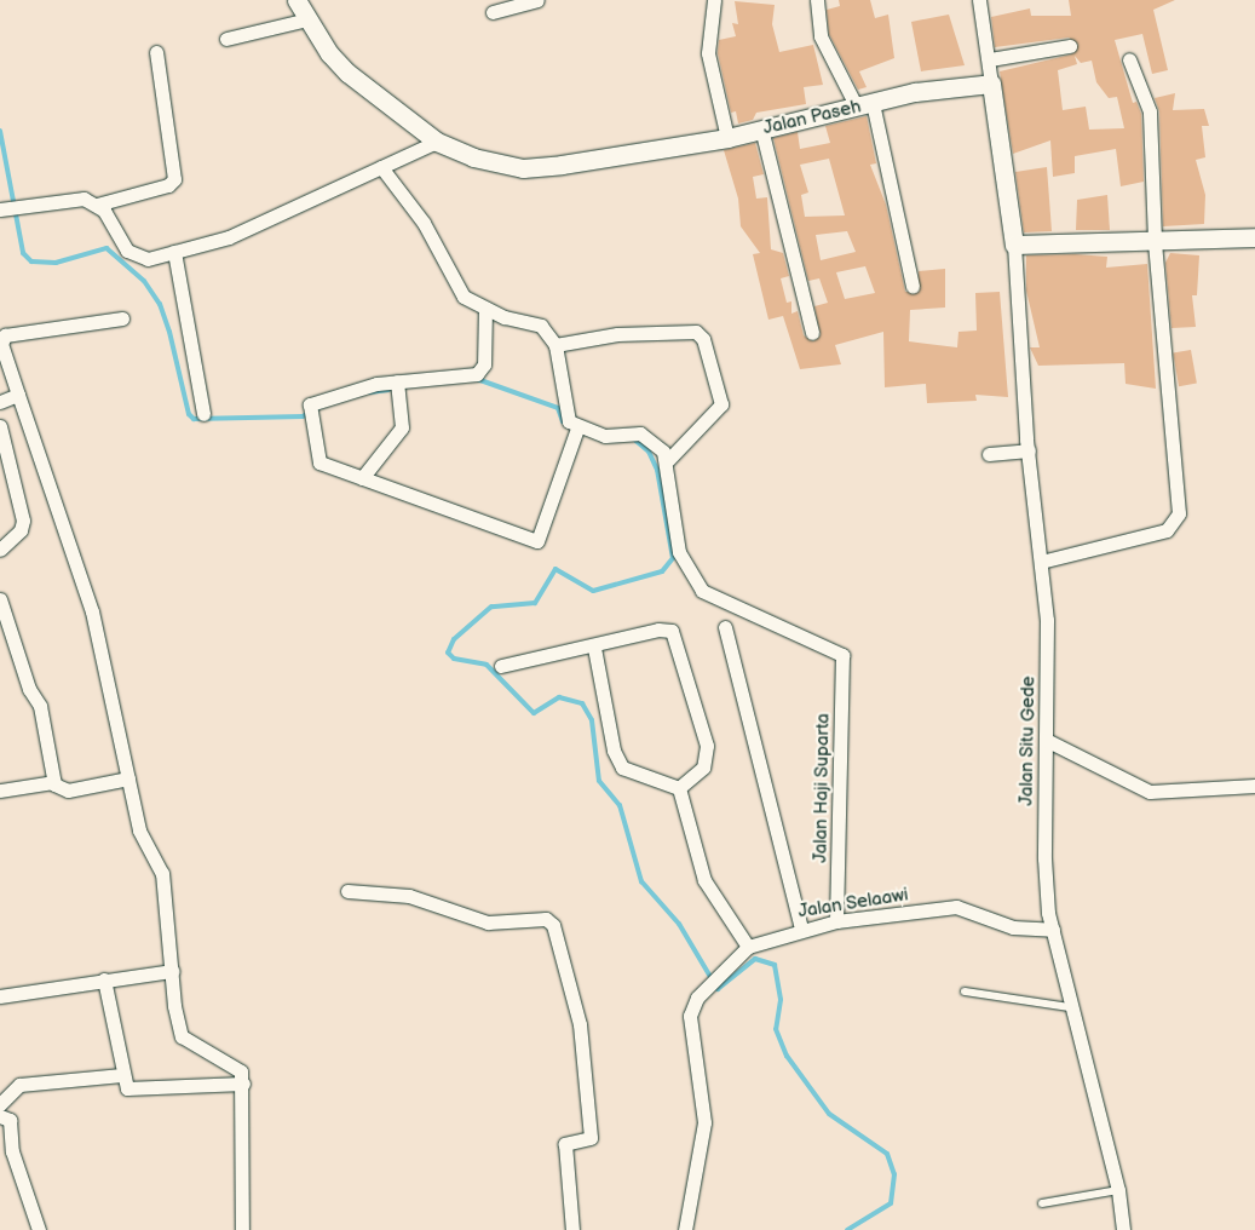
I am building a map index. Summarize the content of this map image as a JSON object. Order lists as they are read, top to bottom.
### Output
{
  "streets": {
    "street": [
      "Jalan Paseh",
      "Jalan Situ Gede",
      "Jalan Haji Suparta",
      "Jalan Selaawi"
    ]
  },
  "crossings": [
    ["Jalan Situ Gede", "Jalan Selaawi"],
    ["Jalan Haji Suparta", "Jalan Selaawi"]
  ]
}
